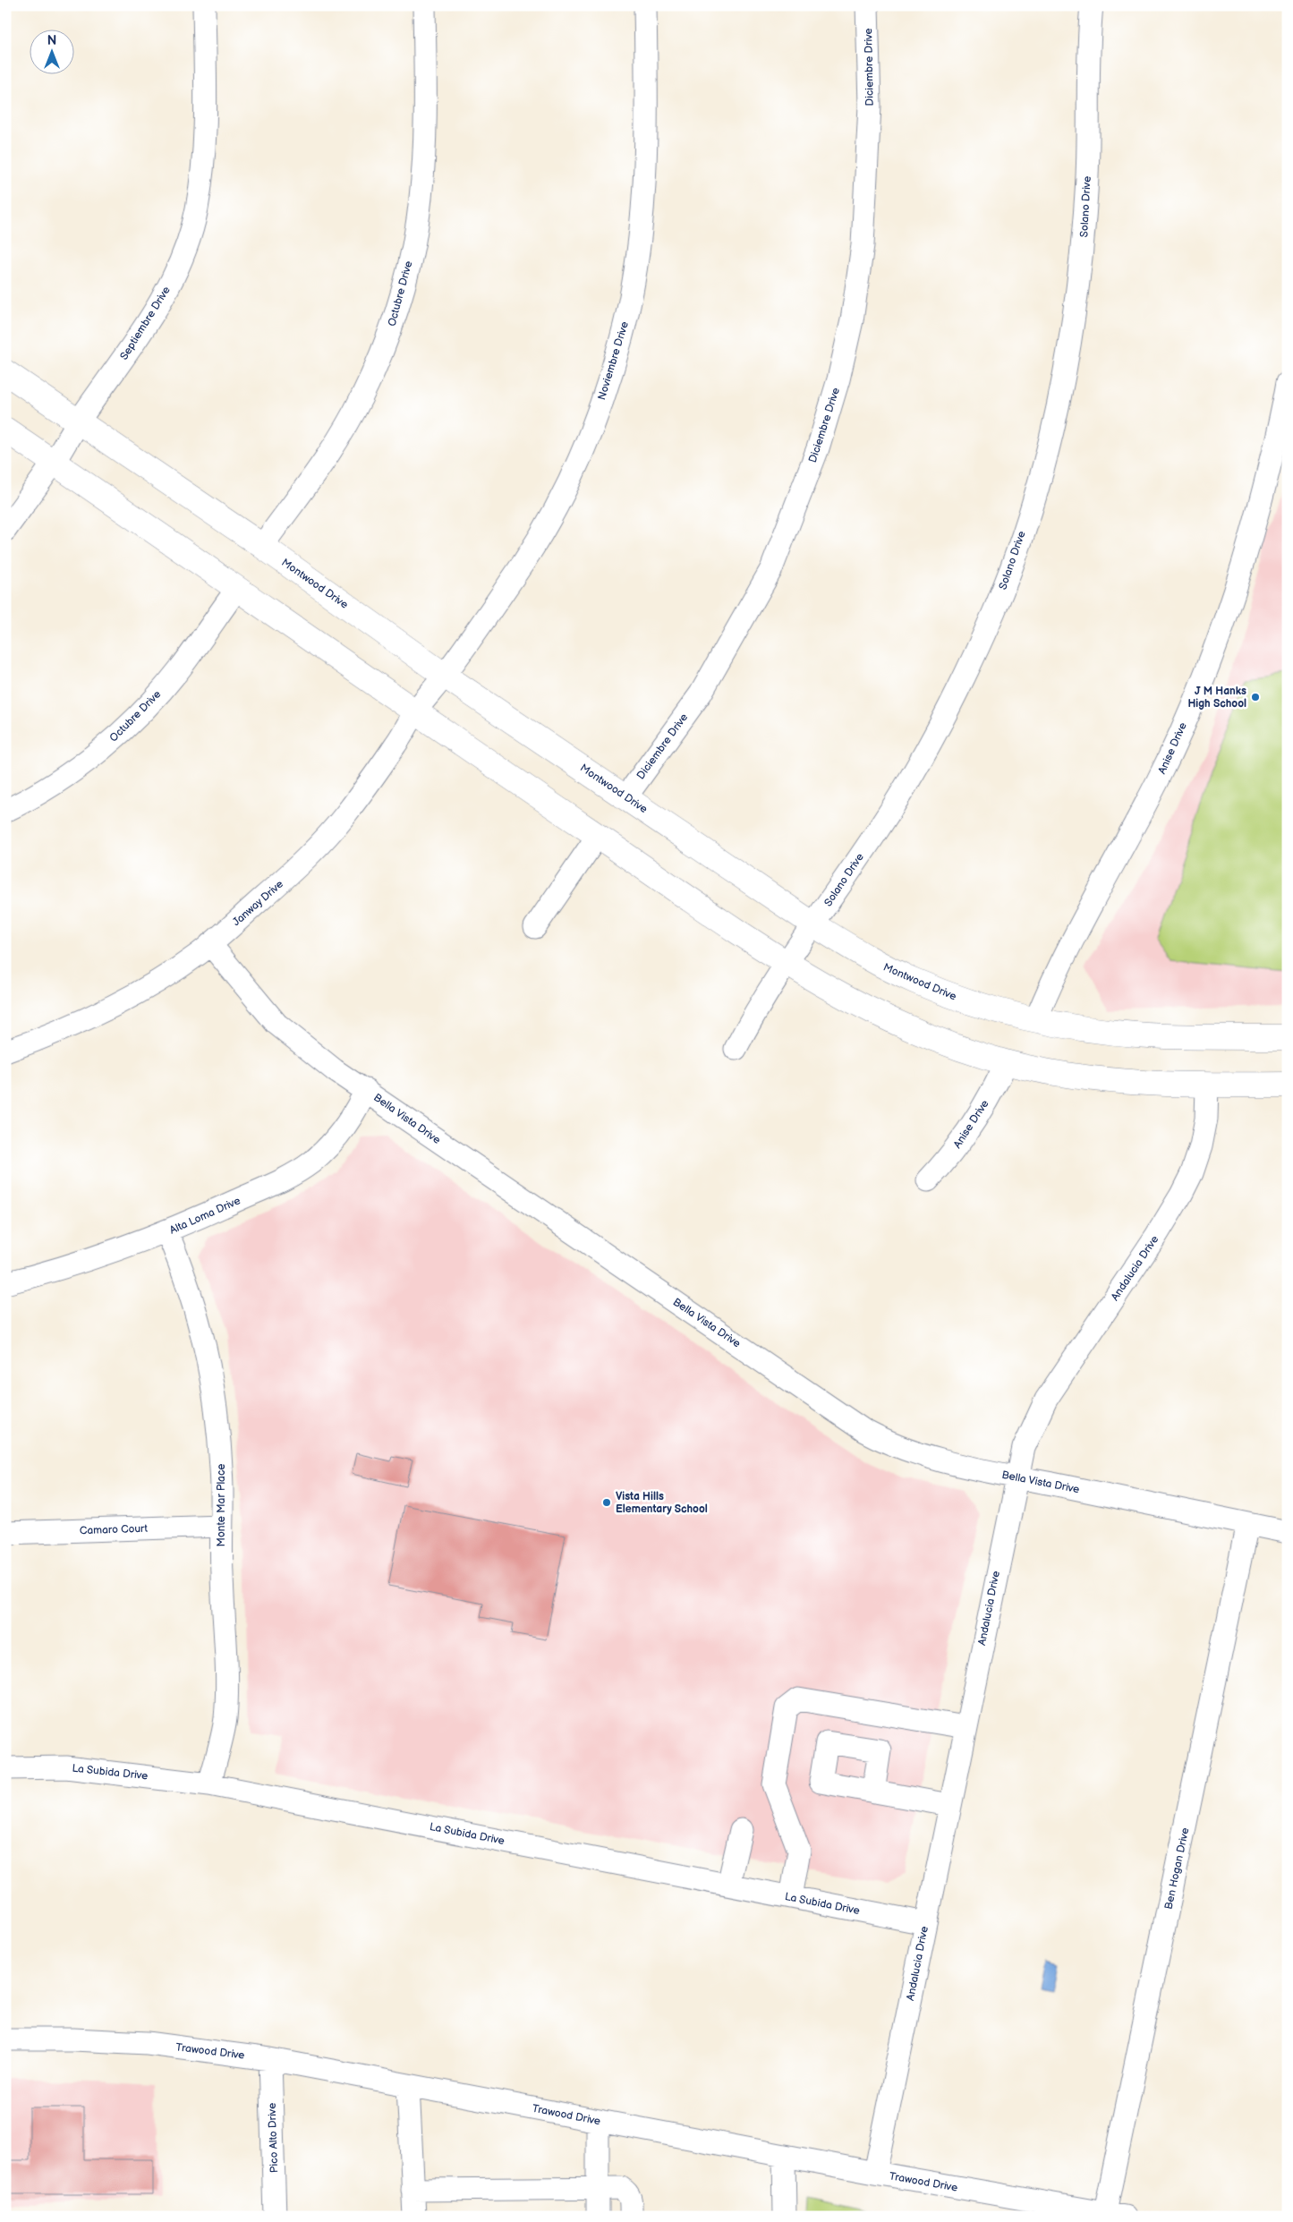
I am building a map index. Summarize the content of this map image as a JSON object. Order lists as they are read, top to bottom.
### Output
{
  "streets": {
    "main road": ["Montwood Drive"],
    "street": [
      "Diciembre Drive",
      "Solano Drive",
      "Octubre Drive",
      "Septiembre Drive",
      "Noviembre Drive",
      "Anise Drive",
      "Janway Drive",
      "Bella Vista Drive",
      "Alta Loma Drive",
      "Andalucia Drive",
      "Monte Mar Place",
      "Camaro Court",
      "La Subida Drive",
      "Ben Hogan Drive",
      "Trawood Drive",
      "Pico Alto Drive"
    ]
  },
  "crossings": [
    ["Diciembre Drive", "Montwood Drive"],
    ["Solano Drive", "Montwood Drive"],
    ["Octubre Drive", "Montwood Drive"],
    ["Septiembre Drive", "Montwood Drive"],
    ["Noviembre Drive", "Montwood Drive"],
    ["Noviembre Drive", "Janway Drive"],
    ["Montwood Drive", "Anise Drive"],
    ["Montwood Drive", "Janway Drive"],
    ["Janway Drive", "Bella Vista Drive"],
    ["Bella Vista Drive", "Alta Loma Drive"],
    ["Bella Vista Drive", "Andalucia Drive"],
    ["Bella Vista Drive", "Ben Hogan Drive"],
    ["Alta Loma Drive", "Monte Mar Place"],
    ["Andalucia Drive", "La Subida Drive"],
    ["Andalucia Drive", "Trawood Drive"],
    ["Monte Mar Place", "Camaro Court"],
    ["Monte Mar Place", "La Subida Drive"],
    ["Ben Hogan Drive", "Trawood Drive"],
    ["Trawood Drive", "Pico Alto Drive"]
  ],
  "places": ["J M Hanks High School", "Vista Hills Elementary School"],
  "north": "top"
}
